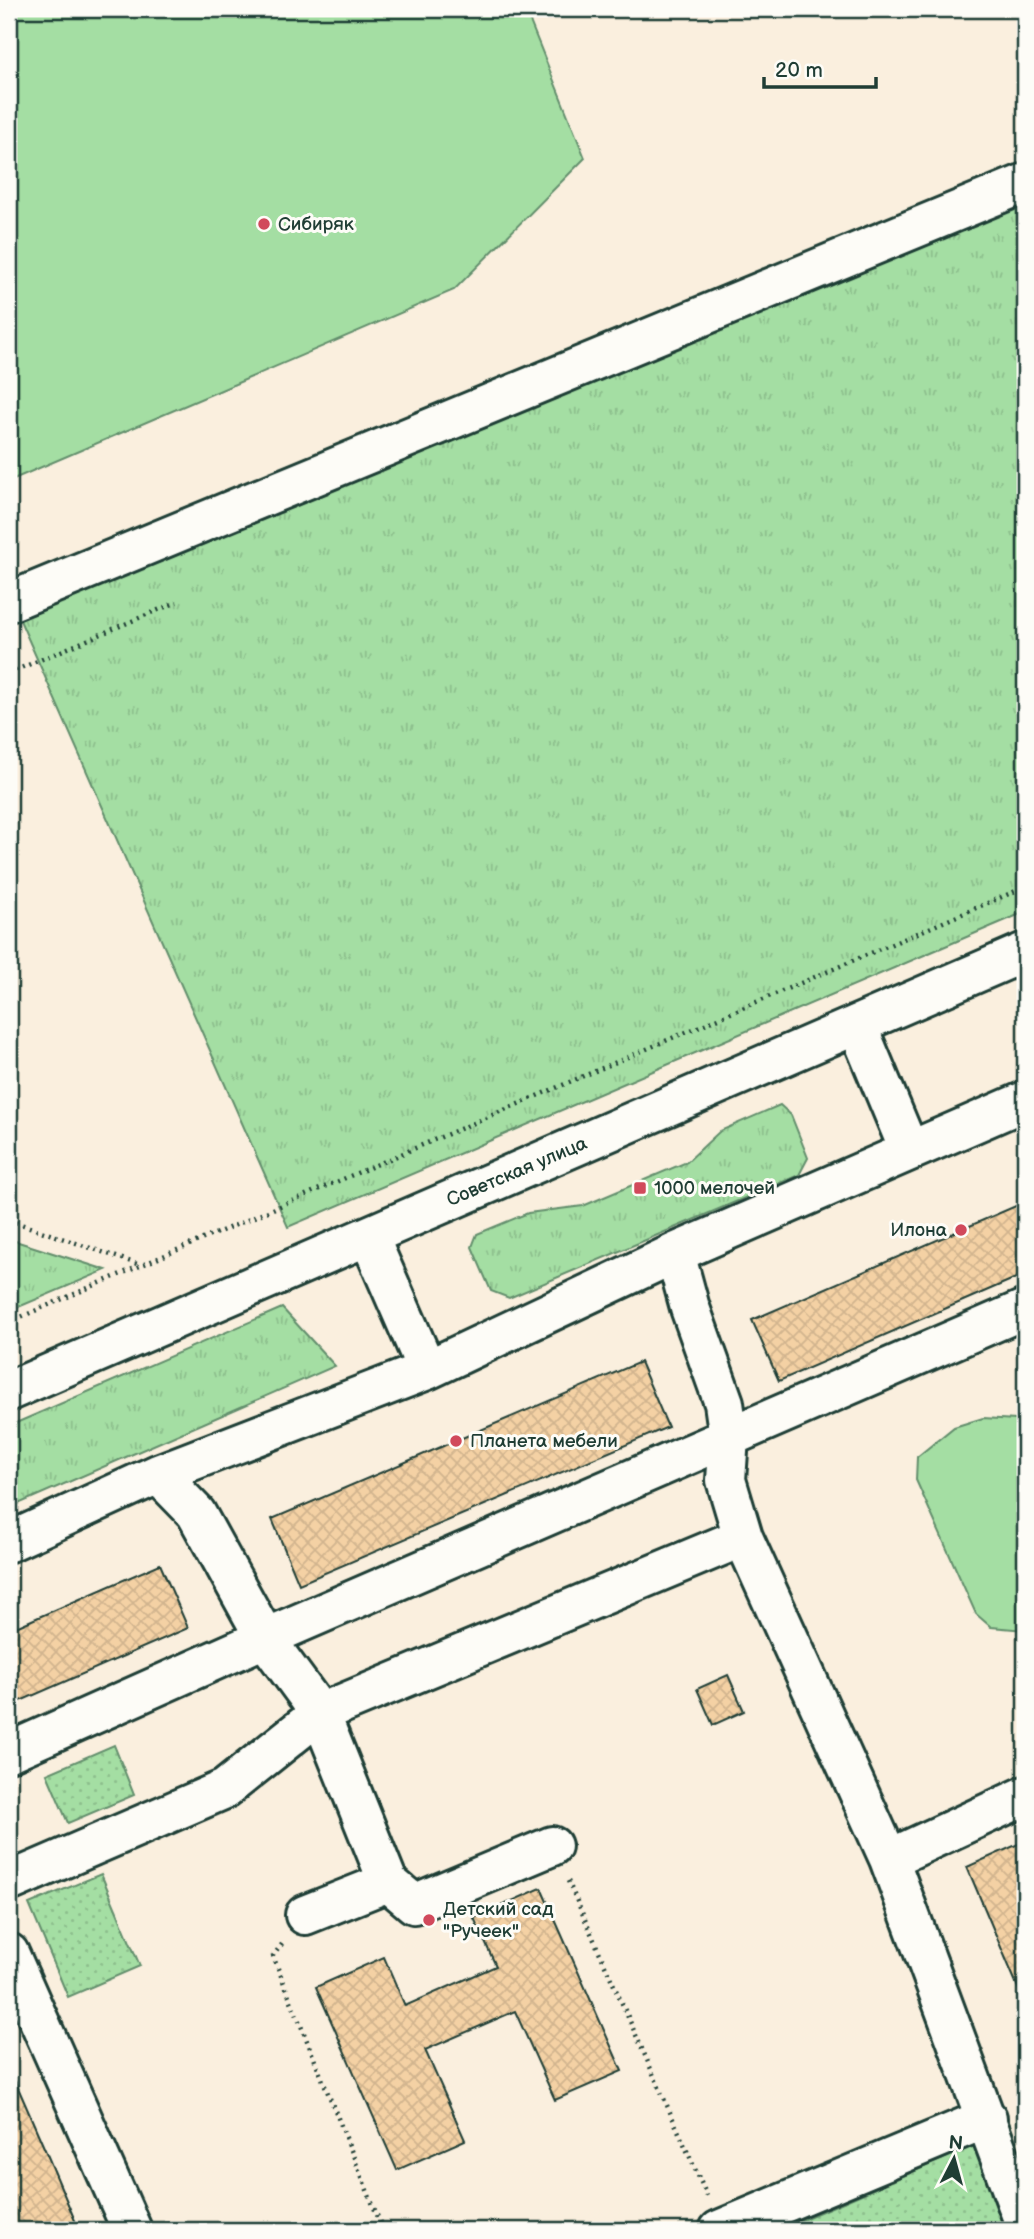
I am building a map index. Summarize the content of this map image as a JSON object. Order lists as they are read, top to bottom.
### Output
{
  "streets": {
    "main road": ["Советская улица"]
  },
  "places": {
    "other": [
      "Сибиряк",
      "Илона",
      "Планета мебели",
      "Детский сад \"Ручеек\""
    ],
    "transit": ["1000 мелочей"]
  },
  "scale_bar": "20 m",
  "north": "top"
}
